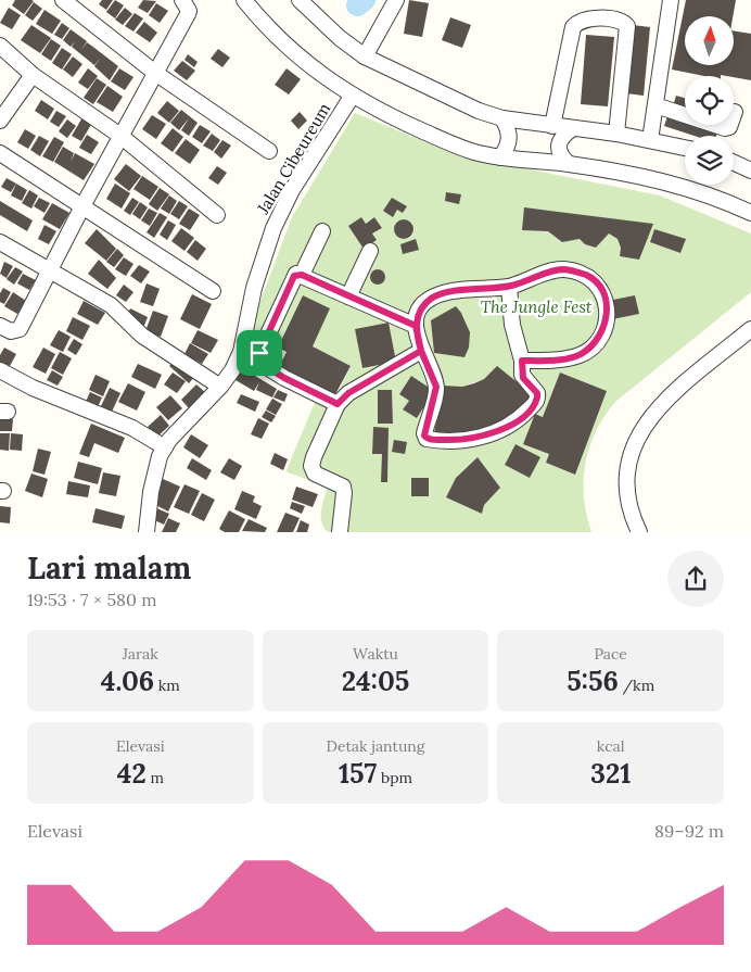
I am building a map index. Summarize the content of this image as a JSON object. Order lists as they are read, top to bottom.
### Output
{
  "streets": {
    "street": ["Jalan Cibeureum"]
  },
  "parks": ["The Jungle Fest"],
  "north": "top",
  "page": {
    "heading": ["Lari malam", "19:53 · 7 × 580 m"],
    "stats": [
      ["Jarak", "4.06 km"],
      ["Waktu", "24:05"],
      ["Pace", "5:56 /km"],
      ["Elevasi", "42 m"],
      ["Detak jantung", "157 bpm"],
      ["kcal", "321"]
    ],
    "chart": ["Elevasi", "89–92 m"]
  }
}
